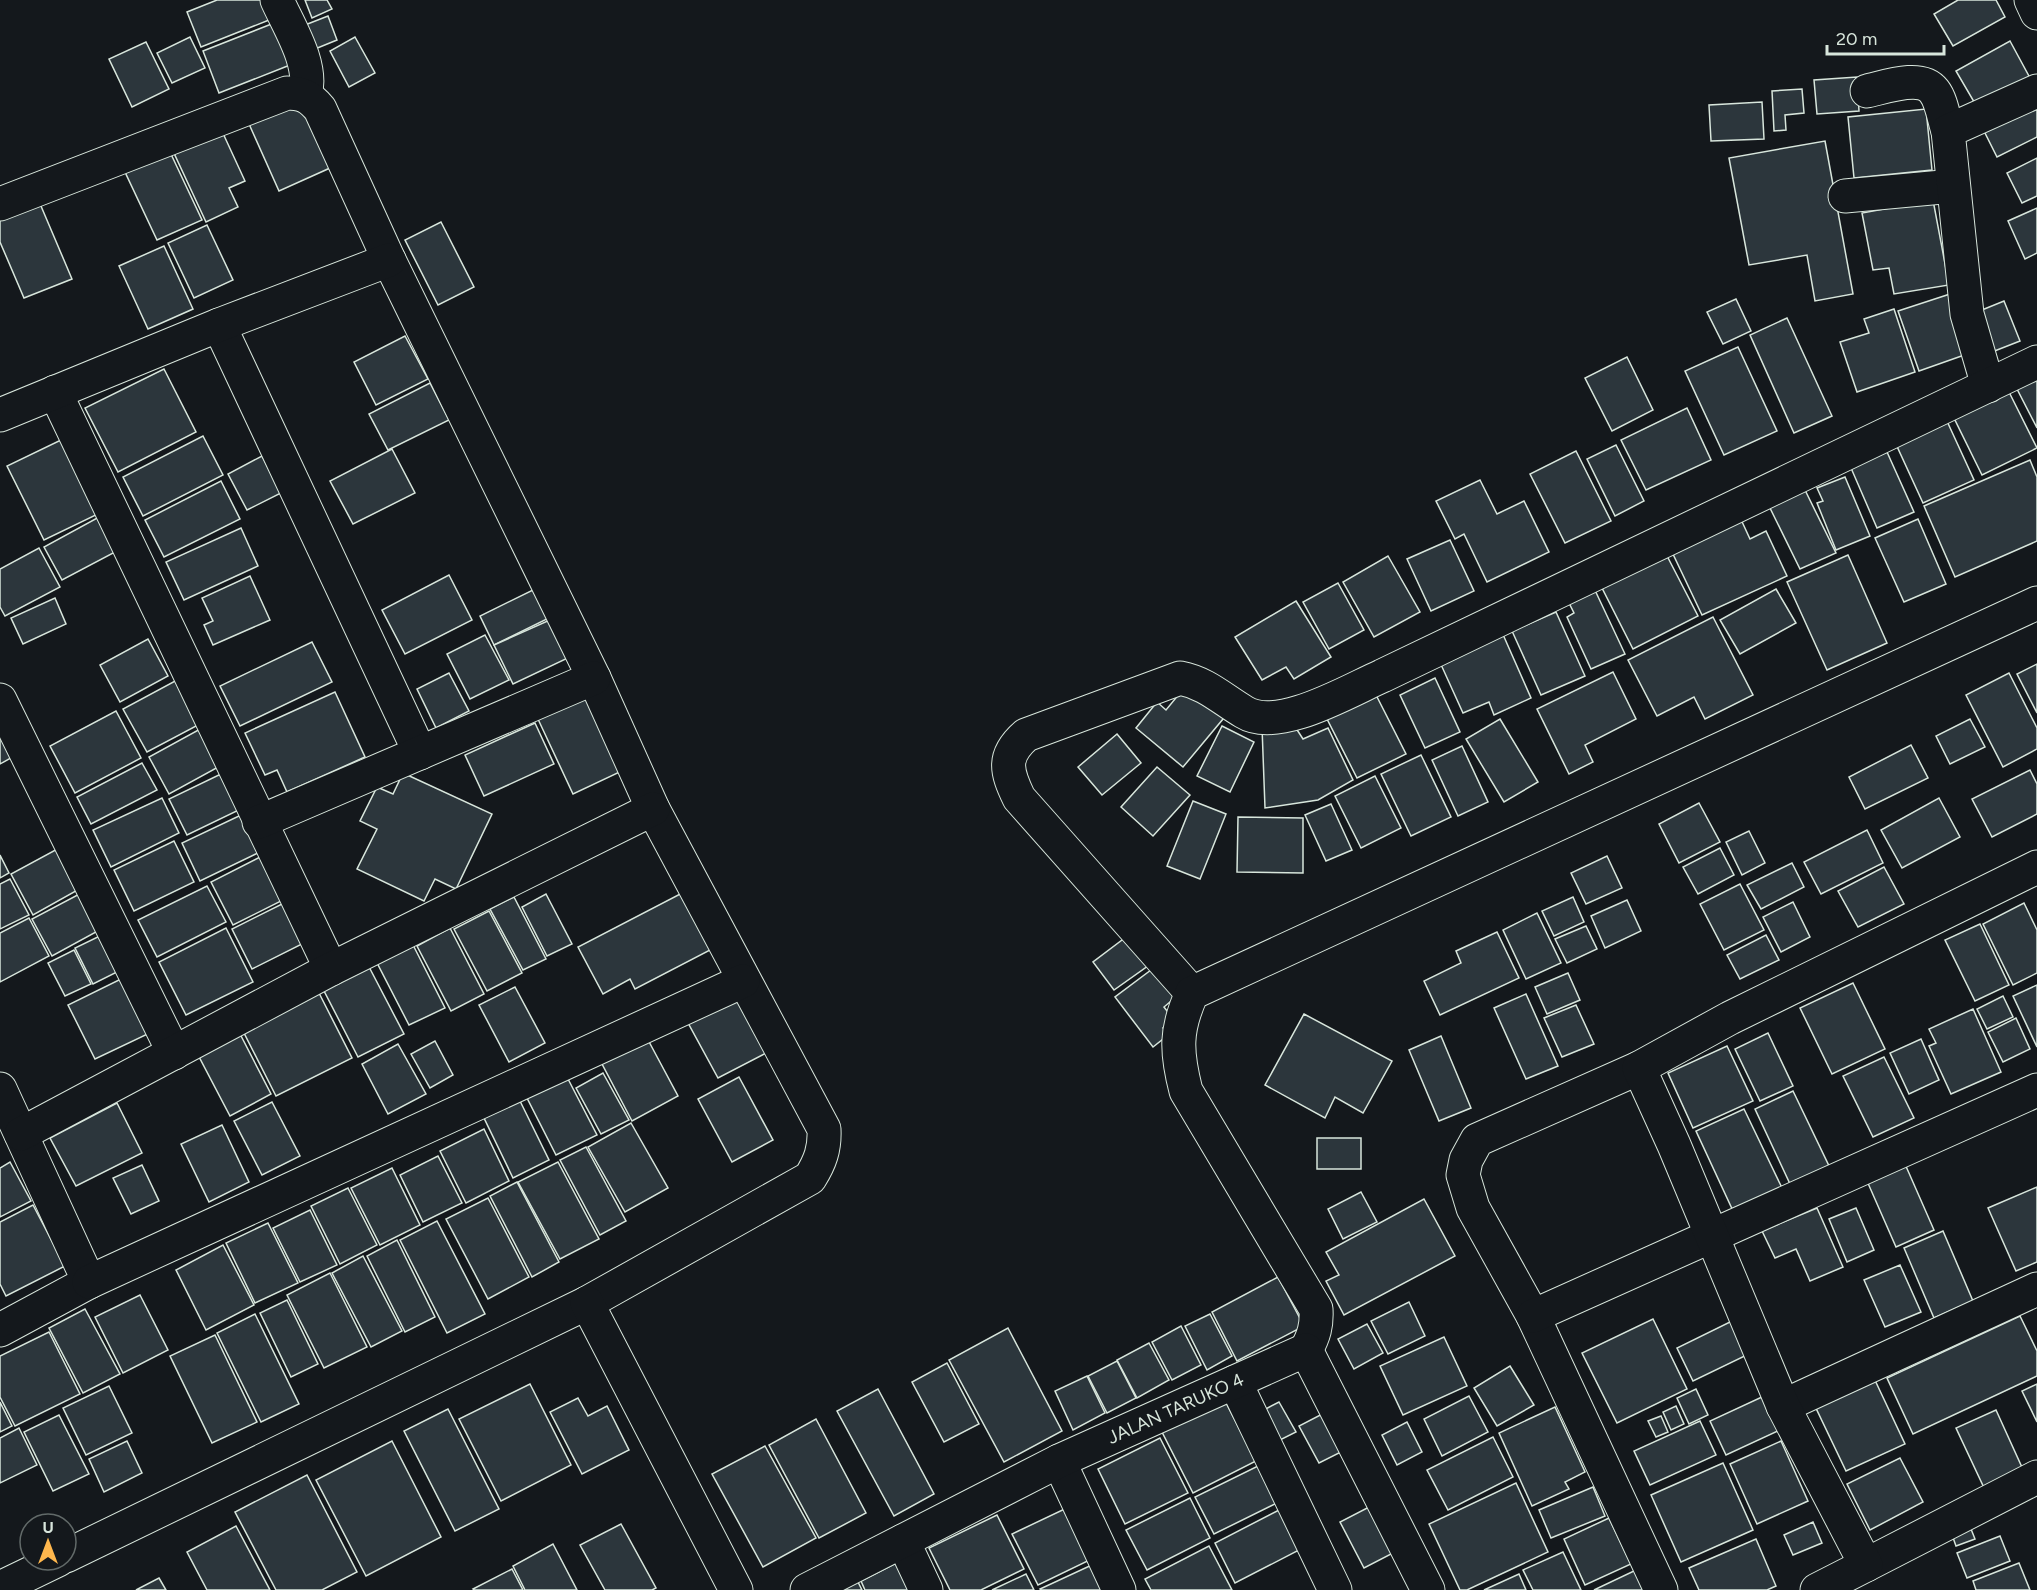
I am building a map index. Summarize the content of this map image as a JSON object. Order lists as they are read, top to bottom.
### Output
{
  "streets": {
    "street": ["JALAN TARUKO 4"]
  },
  "scale_bar": "20 m",
  "north": "top"
}
